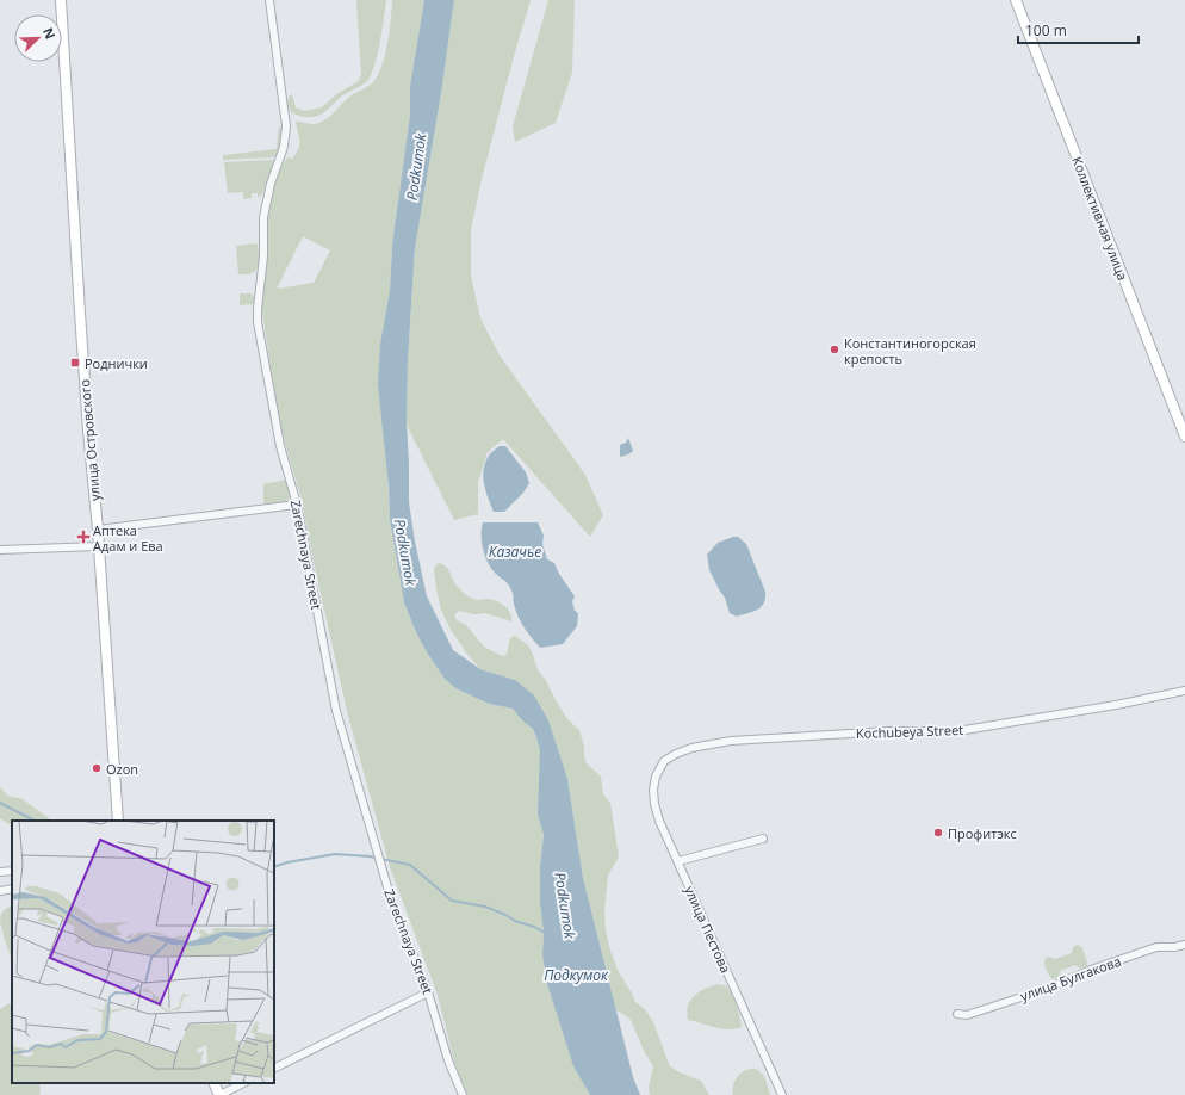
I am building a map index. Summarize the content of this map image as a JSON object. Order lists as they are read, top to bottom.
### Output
{
  "streets": {
    "street": [
      "Коллективная улица",
      "улица Островского",
      "Zarechnaya Street",
      "Kochubeya Street",
      "улица Пестова",
      "улица Булгакова"
    ]
  },
  "crossings": [
    ["Kochubeya Street", "улица Пестова"]
  ],
  "water": ["Podkumok", "Казачье", "Подкумок"],
  "places": {
    "other": ["Константиногорская крепость", "Ozon", "Профитэкс"],
    "transit": ["Роднички"],
    "health": ["Аптека Адам и Ева"]
  },
  "scale_bar": "100 m",
  "north": "top right"
}
